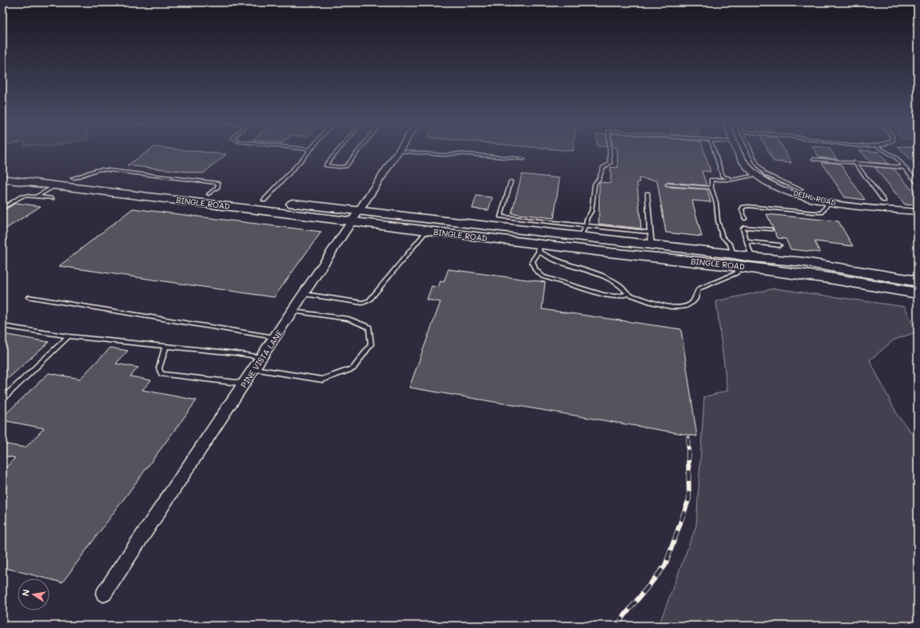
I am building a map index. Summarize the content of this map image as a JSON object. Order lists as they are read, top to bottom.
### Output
{
  "streets": {
    "main road": ["BINGLE ROAD"],
    "street": ["DEIHL ROAD", "PINE VISTA LANE"]
  },
  "crossings": [
    ["BINGLE ROAD", "PINE VISTA LANE"]
  ],
  "north": "left"
}
